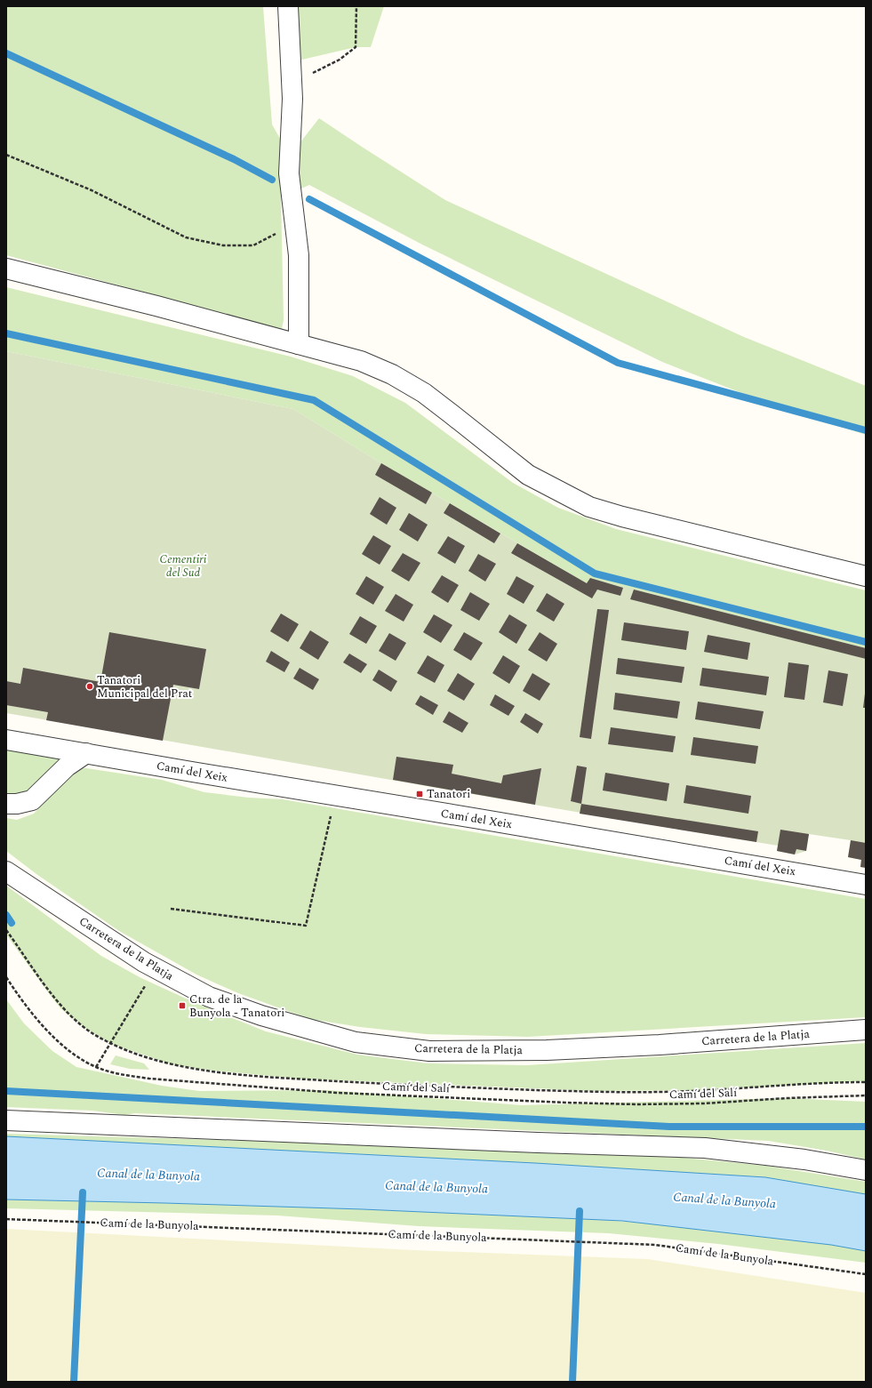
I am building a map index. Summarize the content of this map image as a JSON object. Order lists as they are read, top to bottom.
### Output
{
  "streets": {
    "street": ["Camí del Xeix", "Carretera de la Platja"],
    "path": ["Camí del Salí", "Camí de la Bunyola"]
  },
  "water": ["Canal de la Bunyola"],
  "parks": ["Cementiri del Sud"],
  "places": {
    "other": ["Tanatori Municipal del Prat"],
    "transit": ["Tanatori", "Ctra. de la Bunyola - Tanatori"]
  }
}
